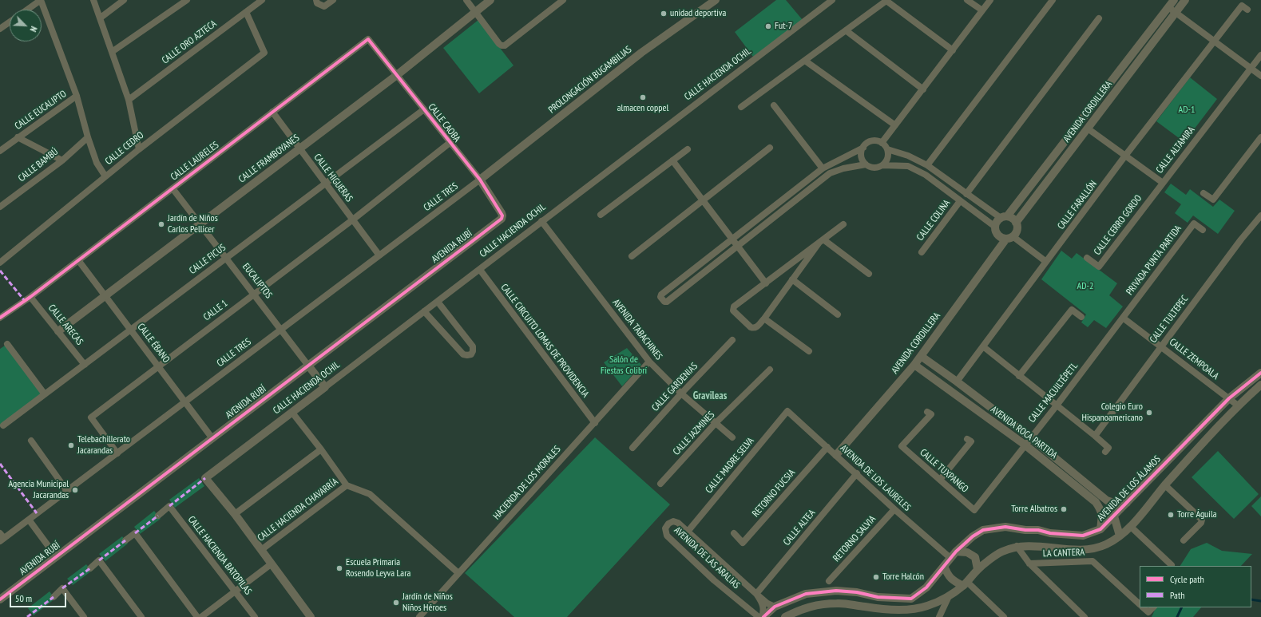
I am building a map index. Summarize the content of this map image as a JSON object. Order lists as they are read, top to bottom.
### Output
{
  "streets": {
    "street": [
      "CALLE ORO AZTECA",
      "CALLE HACIENDA OCHIL",
      "PROLONGACIÓN BUGAMBILIAS",
      "CALLE EUCALIPTO",
      "AVENIDA CORDILLERA",
      "CALLE CAOBA",
      "CALLE CEDRO",
      "CALLE ALTAMIRA",
      "CALLE FRAMBOYANES",
      "CALLE LAURELES",
      "CALLE BAMBÚ",
      "CALLE HIGUERAS",
      "CALLE TRES",
      "CALLE FARALLÓN",
      "CALLE COLINA",
      "CALLE CERRO GORDO",
      "AVENIDA RUBÍ",
      "CALLE FICUS",
      "PRIVADA PUNTA PARTIDA",
      "EUCALIPTOS",
      "CALLE 1",
      "CALLE TULTEPEC",
      "CALLE ARECAS",
      "AVENIDA TABACHINES",
      "CALLE CIRCUITO LOMAS DE PROVIDENCIA",
      "CALLE ÉBANO",
      "CALLE ZEMPOALA",
      "CALLE GARDENIAS",
      "CALLE MACUILTÉPETL",
      "AVENIDA ROCA PARTIDA",
      "CALLE JAZMINES",
      "CALLE MADRE SELVA",
      "CALLE TUXPANGO",
      "AVENIDA DE LOS LAURELES",
      "HACIENDA DE LOS MORALES",
      "AVENIDA DE LOS ÁLAMOS",
      "RETORNO FUCSIA",
      "CALLE HACIENDA CHAVARRÍA",
      "CALLE ALTEA",
      "RETORNO SALVIA",
      "LA CANTERA",
      "CALLE HACIENDA BATOPILAS",
      "AVENIDA DE LAS ARALIAS"
    ]
  },
  "crossings": [
    ["CALLE ORO AZTECA", "CALLE CEDRO"],
    ["CALLE HACIENDA OCHIL", "EUCALIPTOS"],
    ["CALLE HACIENDA OCHIL", "AVENIDA TABACHINES"],
    ["CALLE HACIENDA OCHIL", "CALLE CIRCUITO LOMAS DE PROVIDENCIA"],
    ["PROLONGACIÓN BUGAMBILIAS", "CALLE CAOBA"],
    ["PROLONGACIÓN BUGAMBILIAS", "CALLE TRES"],
    ["AVENIDA CORDILLERA", "AVENIDA ROCA PARTIDA"],
    ["AVENIDA CORDILLERA", "AVENIDA DE LOS LAURELES"],
    ["CALLE CAOBA", "CALLE FRAMBOYANES"],
    ["CALLE CAOBA", "CALLE LAURELES"],
    ["CALLE CAOBA", "CALLE TRES"],
    ["CALLE CAOBA", "AVENIDA RUBÍ"],
    ["CALLE CAOBA", "CALLE FICUS"],
    ["CALLE CAOBA", "CALLE 1"],
    ["CALLE ALTAMIRA", "CALLE CERRO GORDO"],
    ["CALLE FRAMBOYANES", "CALLE HIGUERAS"],
    ["CALLE FRAMBOYANES", "EUCALIPTOS"],
    ["CALLE FRAMBOYANES", "CALLE ARECAS"],
    ["CALLE FRAMBOYANES", "CALLE ÉBANO"],
    ["CALLE LAURELES", "CALLE HIGUERAS"],
    ["CALLE LAURELES", "EUCALIPTOS"],
    ["CALLE LAURELES", "CALLE ARECAS"],
    ["CALLE LAURELES", "CALLE ÉBANO"],
    ["CALLE HIGUERAS", "CALLE TRES"],
    ["CALLE HIGUERAS", "CALLE FICUS"],
    ["CALLE HIGUERAS", "CALLE 1"],
    ["CALLE TRES", "EUCALIPTOS"],
    ["CALLE TRES", "CALLE 1"],
    ["CALLE TRES", "CALLE ÉBANO"],
    ["CALLE FARALLÓN", "AVENIDA ROCA PARTIDA"],
    ["AVENIDA RUBÍ", "EUCALIPTOS"],
    ["AVENIDA RUBÍ", "CALLE ÉBANO"],
    ["CALLE FICUS", "EUCALIPTOS"],
    ["CALLE FICUS", "CALLE ARECAS"],
    ["CALLE FICUS", "CALLE ÉBANO"],
    ["PRIVADA PUNTA PARTIDA", "CALLE ZEMPOALA"],
    ["PRIVADA PUNTA PARTIDA", "CALLE MACUILTÉPETL"],
    ["EUCALIPTOS", "CALLE 1"],
    ["CALLE 1", "CALLE ÉBANO"],
    ["CALLE TULTEPEC", "CALLE ZEMPOALA"],
    ["AVENIDA TABACHINES", "CALLE GARDENIAS"],
    ["AVENIDA TABACHINES", "CALLE JAZMINES"],
    ["AVENIDA TABACHINES", "HACIENDA DE LOS MORALES"],
    ["CALLE CIRCUITO LOMAS DE PROVIDENCIA", "HACIENDA DE LOS MORALES"],
    ["CALLE ZEMPOALA", "CALLE MACUILTÉPETL"],
    ["CALLE ZEMPOALA", "AVENIDA DE LOS ÁLAMOS"],
    ["CALLE MACUILTÉPETL", "AVENIDA ROCA PARTIDA"],
    ["CALLE MACUILTÉPETL", "CALLE TUXPANGO"],
    ["AVENIDA ROCA PARTIDA", "AVENIDA DE LOS ÁLAMOS"],
    ["CALLE MADRE SELVA", "AVENIDA DE LOS LAURELES"],
    ["CALLE MADRE SELVA", "AVENIDA DE LAS ARALIAS"],
    ["AVENIDA DE LOS LAURELES", "AVENIDA DE LOS ÁLAMOS"],
    ["AVENIDA DE LOS LAURELES", "RETORNO FUCSIA"],
    ["AVENIDA DE LOS LAURELES", "CALLE ALTEA"],
    ["AVENIDA DE LOS LAURELES", "RETORNO SALVIA"],
    ["AVENIDA DE LOS ÁLAMOS", "AVENIDA DE LAS ARALIAS"],
    ["CALLE ALTEA", "AVENIDA DE LAS ARALIAS"]
  ],
  "districts": ["Gravileas"],
  "parks": ["AD-1", "AD-2", "Salón de Fiestas Colibrí"],
  "places": [
    "unidad deportiva",
    "Fut-7",
    "almacen coppel",
    "Jardín de Niños Carlos Pellicer",
    "Colegio Euro Hispanoamericano",
    "Telebachillerato Jacarandas",
    "Agencia Municipal Jacarandas",
    "Torre Albatros",
    "Torre Águila",
    "Escuela Primaria Rosendo Leyva Lara",
    "Torre Halcón",
    "Jardín de Niños Niños Héroes"
  ],
  "legend": ["Cycle path", "Path"],
  "scale_bar": "50 m",
  "north": "bottom right"
}
